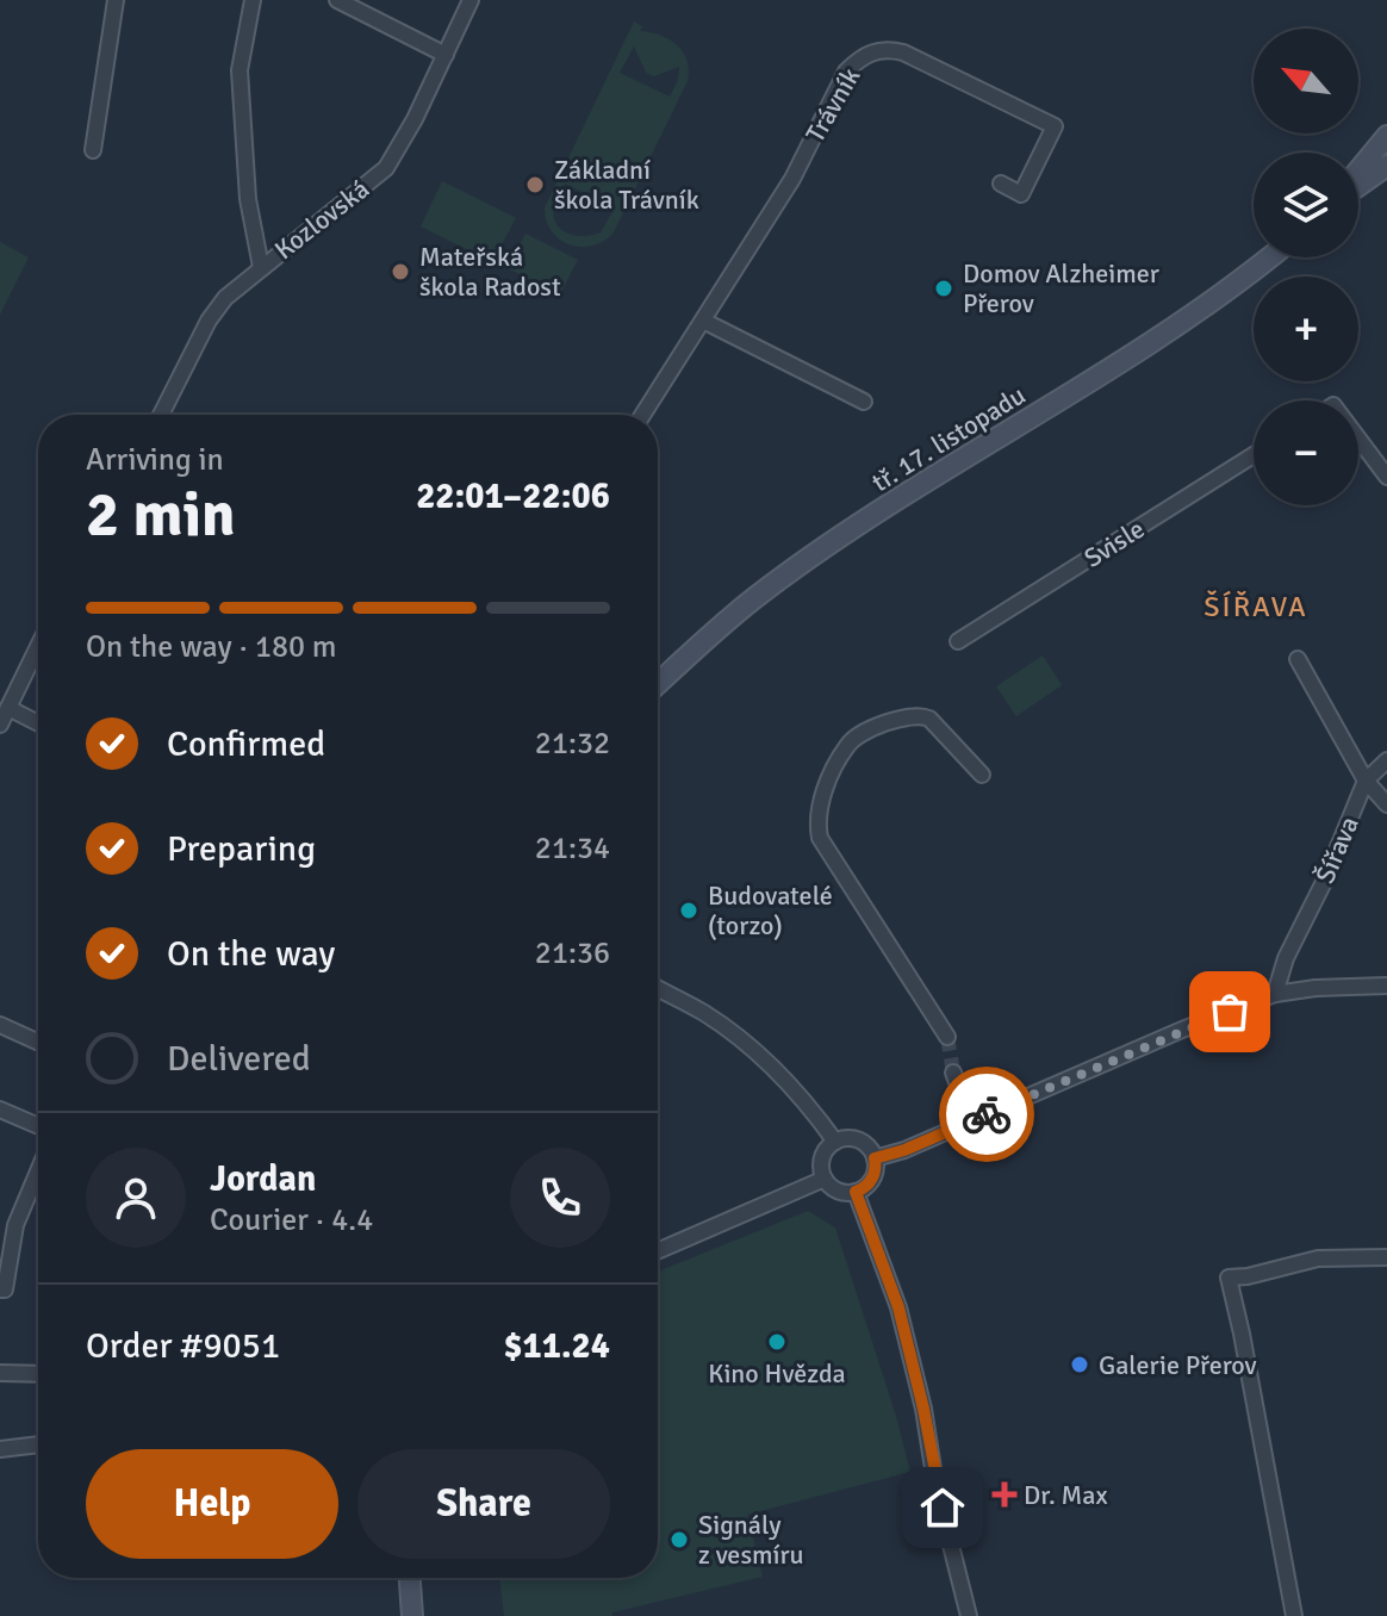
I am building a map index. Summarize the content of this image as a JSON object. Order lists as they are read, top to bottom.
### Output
{
  "streets": {
    "main road": ["tř. 17. listopadu"],
    "street": [
      "Trávník",
      "Kozlovská",
      "Svisle",
      "Šířava"
    ]
  },
  "districts": ["ŠÍŘAVA"],
  "places": {
    "other": [
      "Základní škola Trávník",
      "Mateřská škola Radost",
      "Domov Alzheimer Přerov",
      "Budovatelé (torzo)",
      "Kino Hvězda",
      "Galerie Přerov",
      "Signály z vesmíru"
    ],
    "health": ["Dr. Max"]
  },
  "north": "top left",
  "page": {
    "map_buttons": ["+", "−"],
    "heading": ["2 min", "Arriving in", "22:01–22:06"],
    "panel": [
      "Jordan",
      "Courier · 4.4",
      "Order #9051",
      "$11.24"
    ],
    "bar": "On the way · 180 m",
    "list": [
      ["Confirmed", "21:32"],
      ["Preparing", "21:34"],
      ["On the way", "21:36"],
      "Delivered"
    ],
    "buttons": ["Help", "Share"]
  }
}
